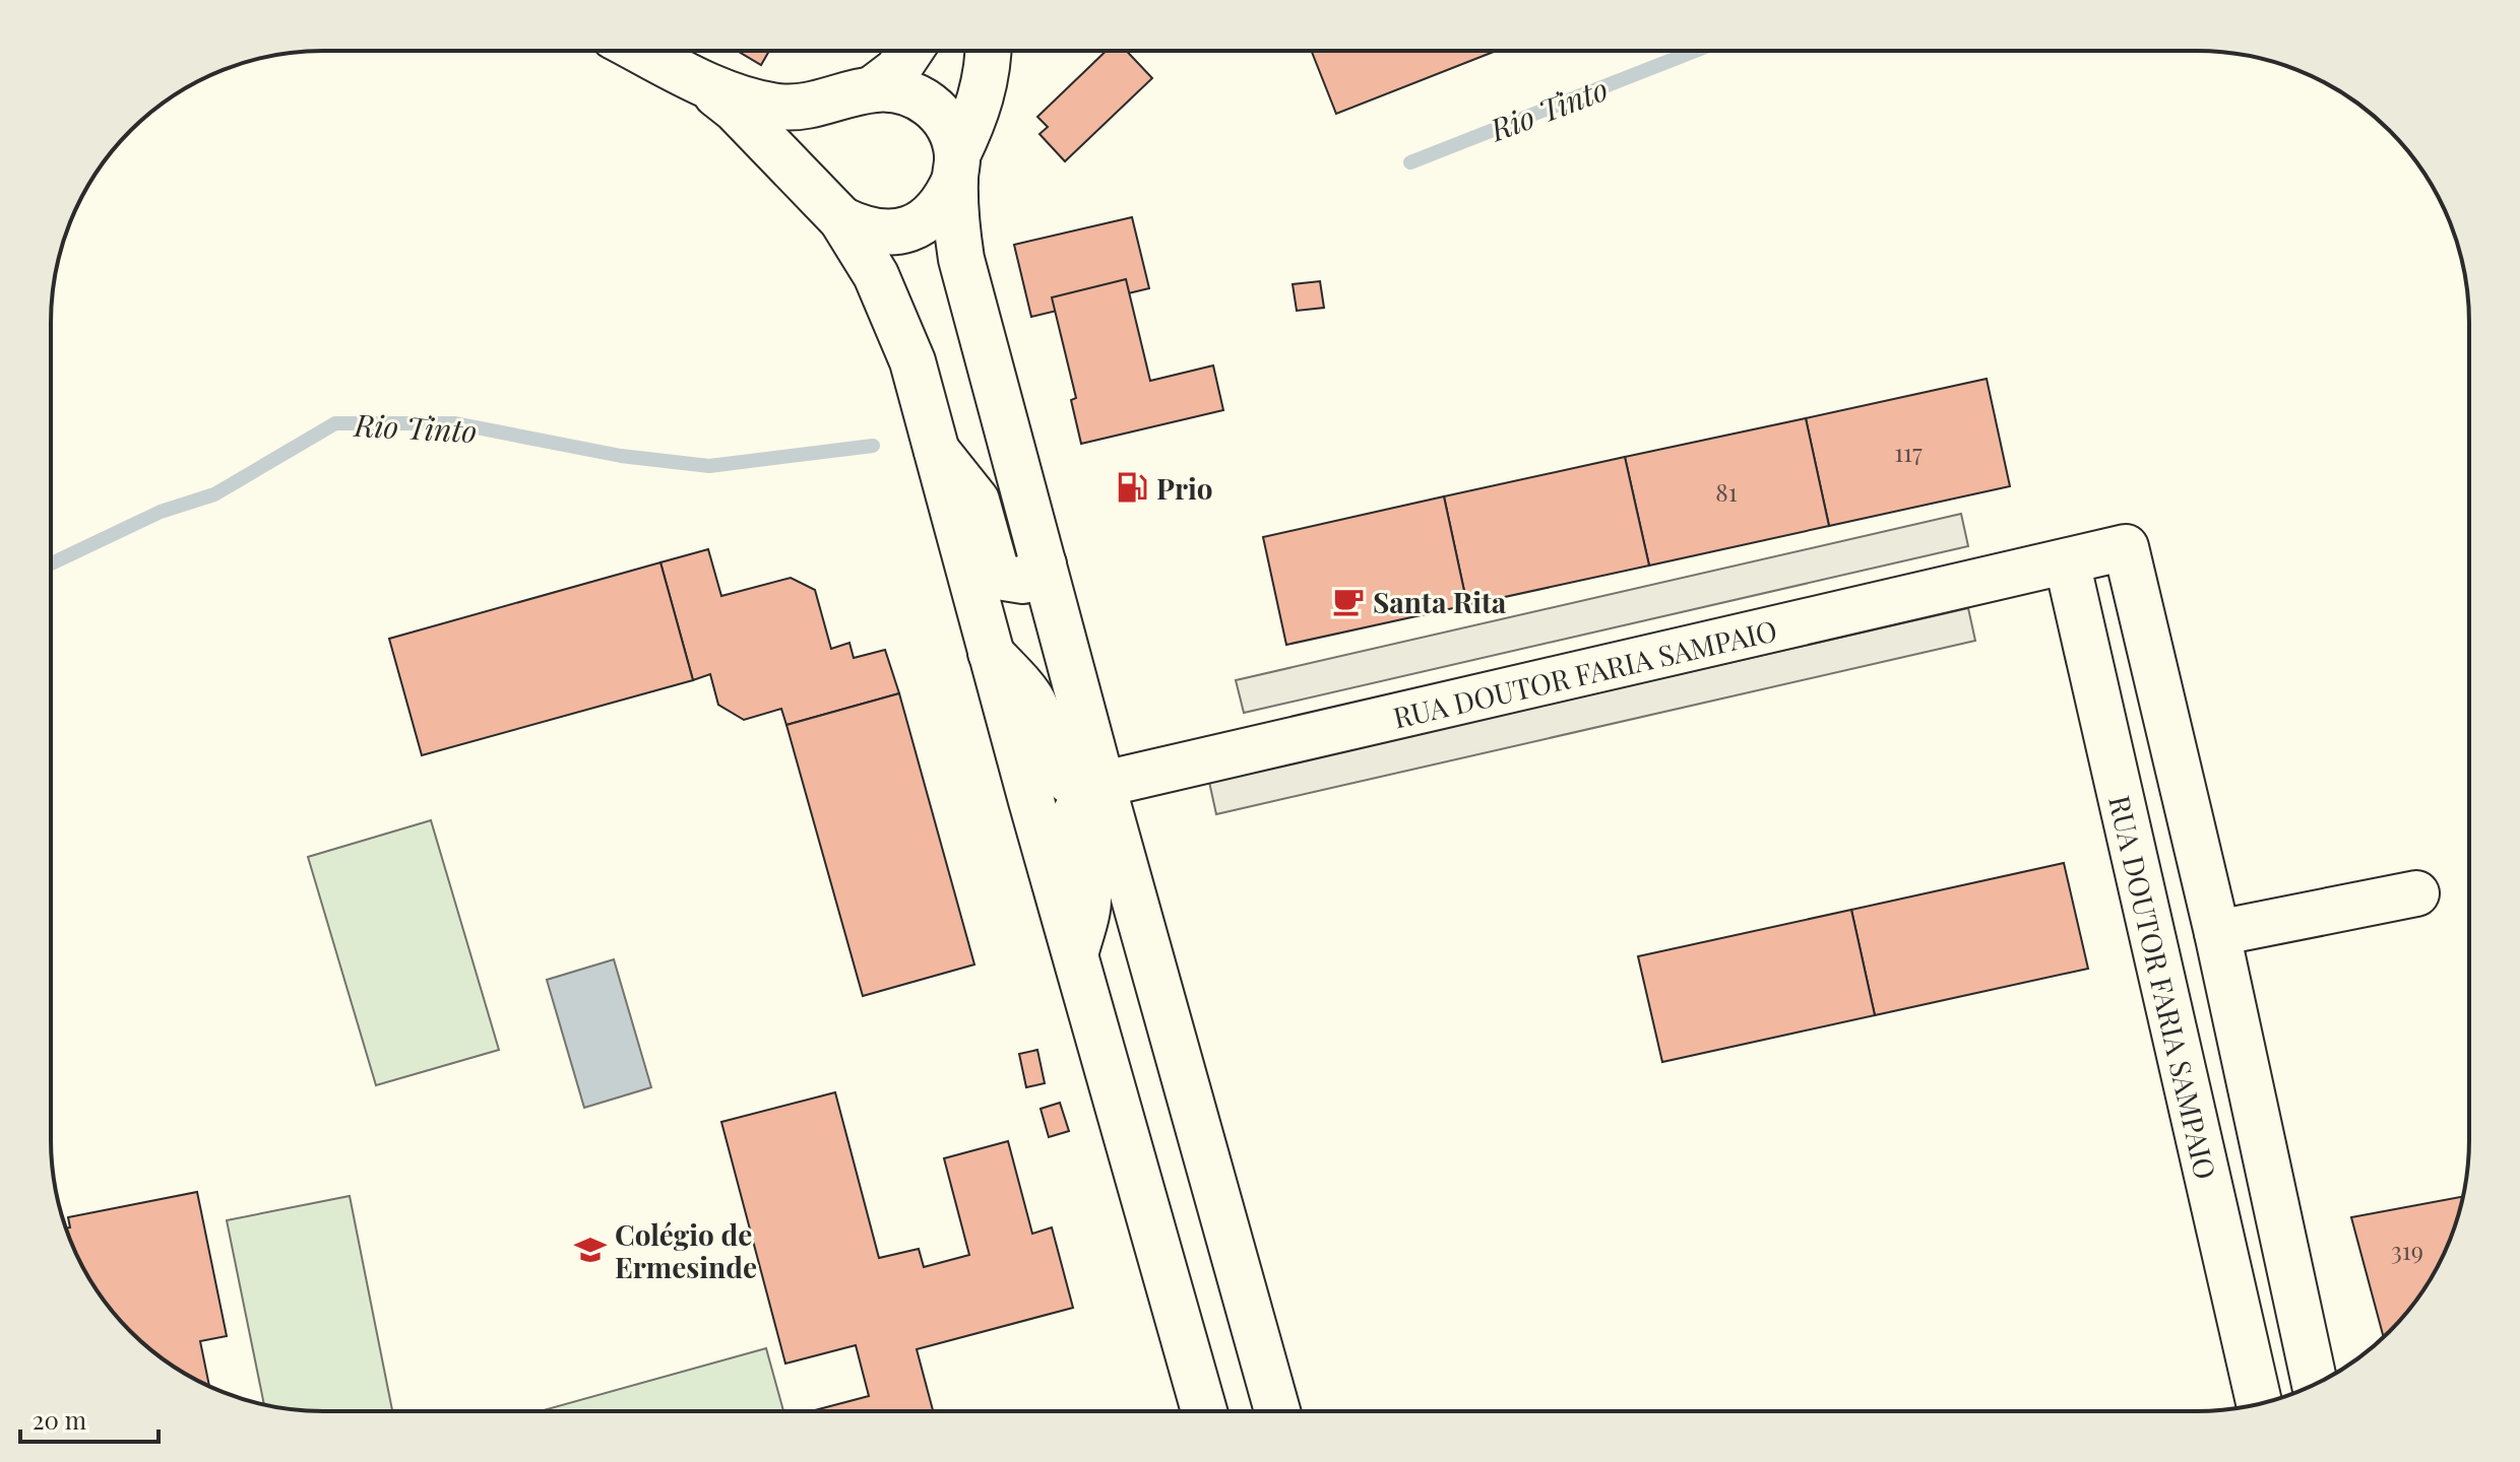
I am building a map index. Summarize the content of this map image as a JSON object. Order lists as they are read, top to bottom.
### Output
{
  "streets": {
    "street": ["RUA DOUTOR FARIA SAMPAIO"]
  },
  "water": ["Rio Tinto"],
  "places": {
    "fuel station": ["Prio"],
    "cafe": ["Santa Rita"],
    "school or university": ["Colégio de Ermesinde"]
  },
  "house_numbers": ["117", "81", "319"],
  "scale_bar": "20 m"
}
